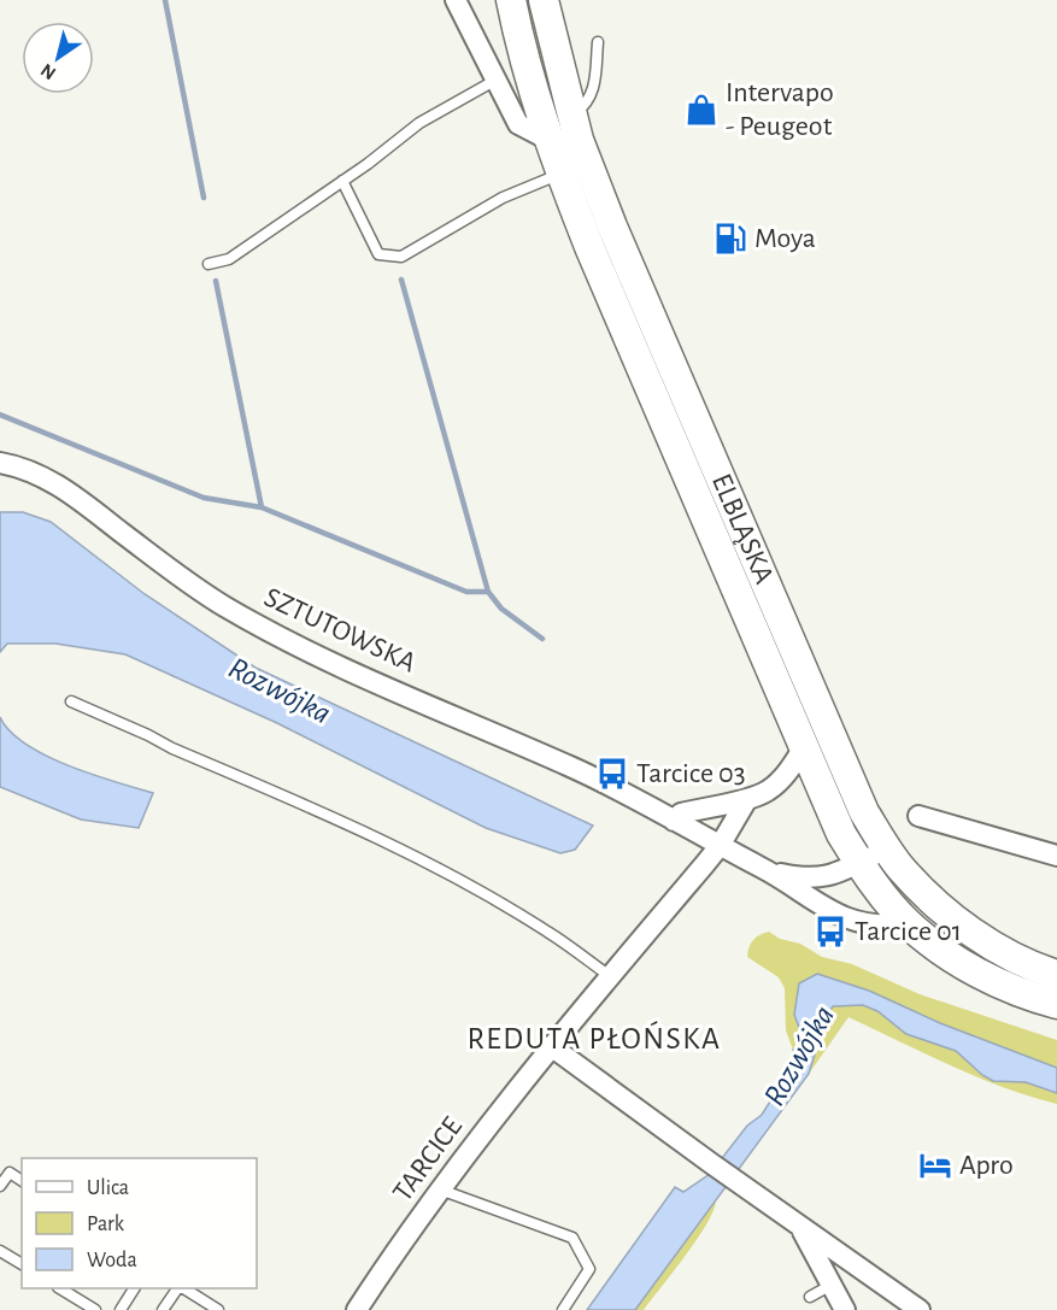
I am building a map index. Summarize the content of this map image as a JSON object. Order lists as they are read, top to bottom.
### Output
{
  "streets": {
    "main road": ["ELBLĄSKA"],
    "street": ["SZTUTOWSKA", "TARCICE"]
  },
  "crossings": [
    ["ELBLĄSKA", "SZTUTOWSKA"],
    ["SZTUTOWSKA", "TARCICE"]
  ],
  "districts": ["REDUTA PŁOŃSKA"],
  "water": ["Rozwójka"],
  "places": {
    "shop": ["Intervapo - Peugeot"],
    "fuel station": ["Moya"],
    "bus stop": ["Tarcice 03", "Tarcice 01"],
    "hotel": ["Apro"]
  },
  "legend": ["Ulica", "Park", "Woda"],
  "north": "bottom left"
}
